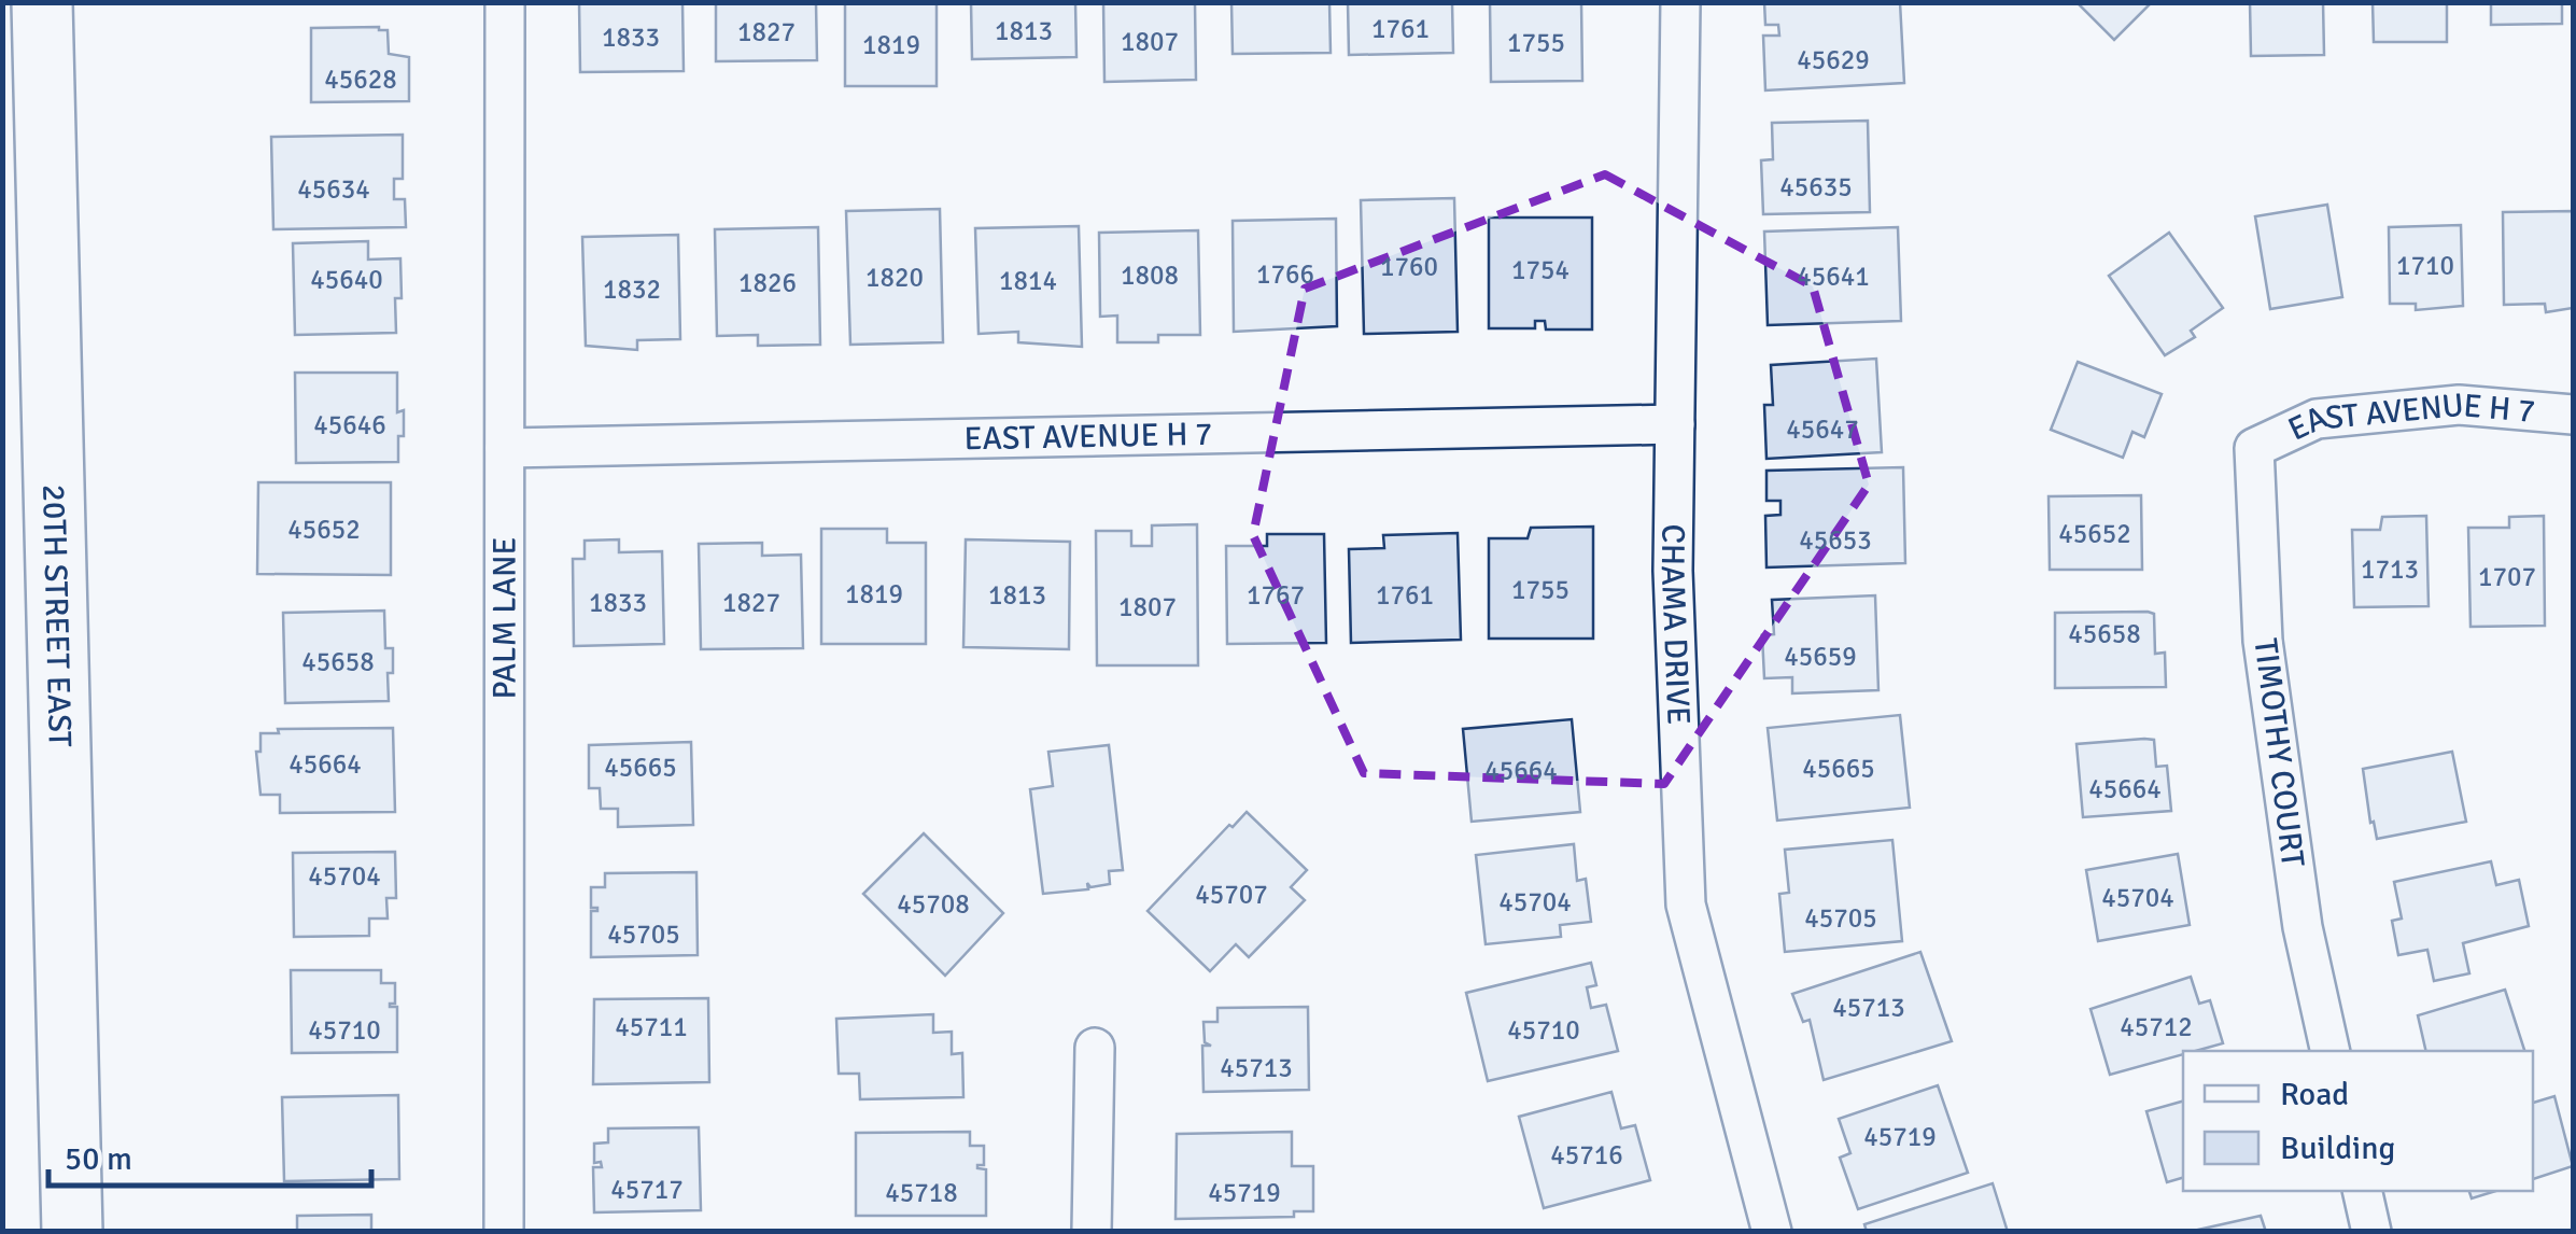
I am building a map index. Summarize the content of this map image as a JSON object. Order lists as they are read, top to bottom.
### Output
{
  "streets": {
    "main road": ["20TH STREET EAST"],
    "street": [
      "EAST AVENUE H 7",
      "PALM LANE",
      "CHAMA DRIVE",
      "TIMOTHY COURT"
    ]
  },
  "crossings": [
    ["EAST AVENUE H 7", "PALM LANE"],
    ["EAST AVENUE H 7", "CHAMA DRIVE"],
    ["EAST AVENUE H 7", "TIMOTHY COURT"]
  ],
  "house_numbers": [
    "1761",
    "1813",
    "1827",
    "1833",
    "1807",
    "1755",
    "1819",
    "45629",
    "45628",
    "45635",
    "45634",
    "1710",
    "1760",
    "1754",
    "1766",
    "1808",
    "45641",
    "1820",
    "45640",
    "1814",
    "1826",
    "1832",
    "45646",
    "45647",
    "45652",
    "45652",
    "45653",
    "1713",
    "1707",
    "1755",
    "1819",
    "1813",
    "1767",
    "1761",
    "1833",
    "1827",
    "1807",
    "45658",
    "45659",
    "45658",
    "45664",
    "45665",
    "45665",
    "45664",
    "45664",
    "45704",
    "45707",
    "45704",
    "45704",
    "45708",
    "45705",
    "45705",
    "45713",
    "45711",
    "45712",
    "45710",
    "45710",
    "45713",
    "45719",
    "45716",
    "45717",
    "45718",
    "45719"
  ],
  "legend": ["Road", "Building"],
  "scale_bar": "50 m"
}
